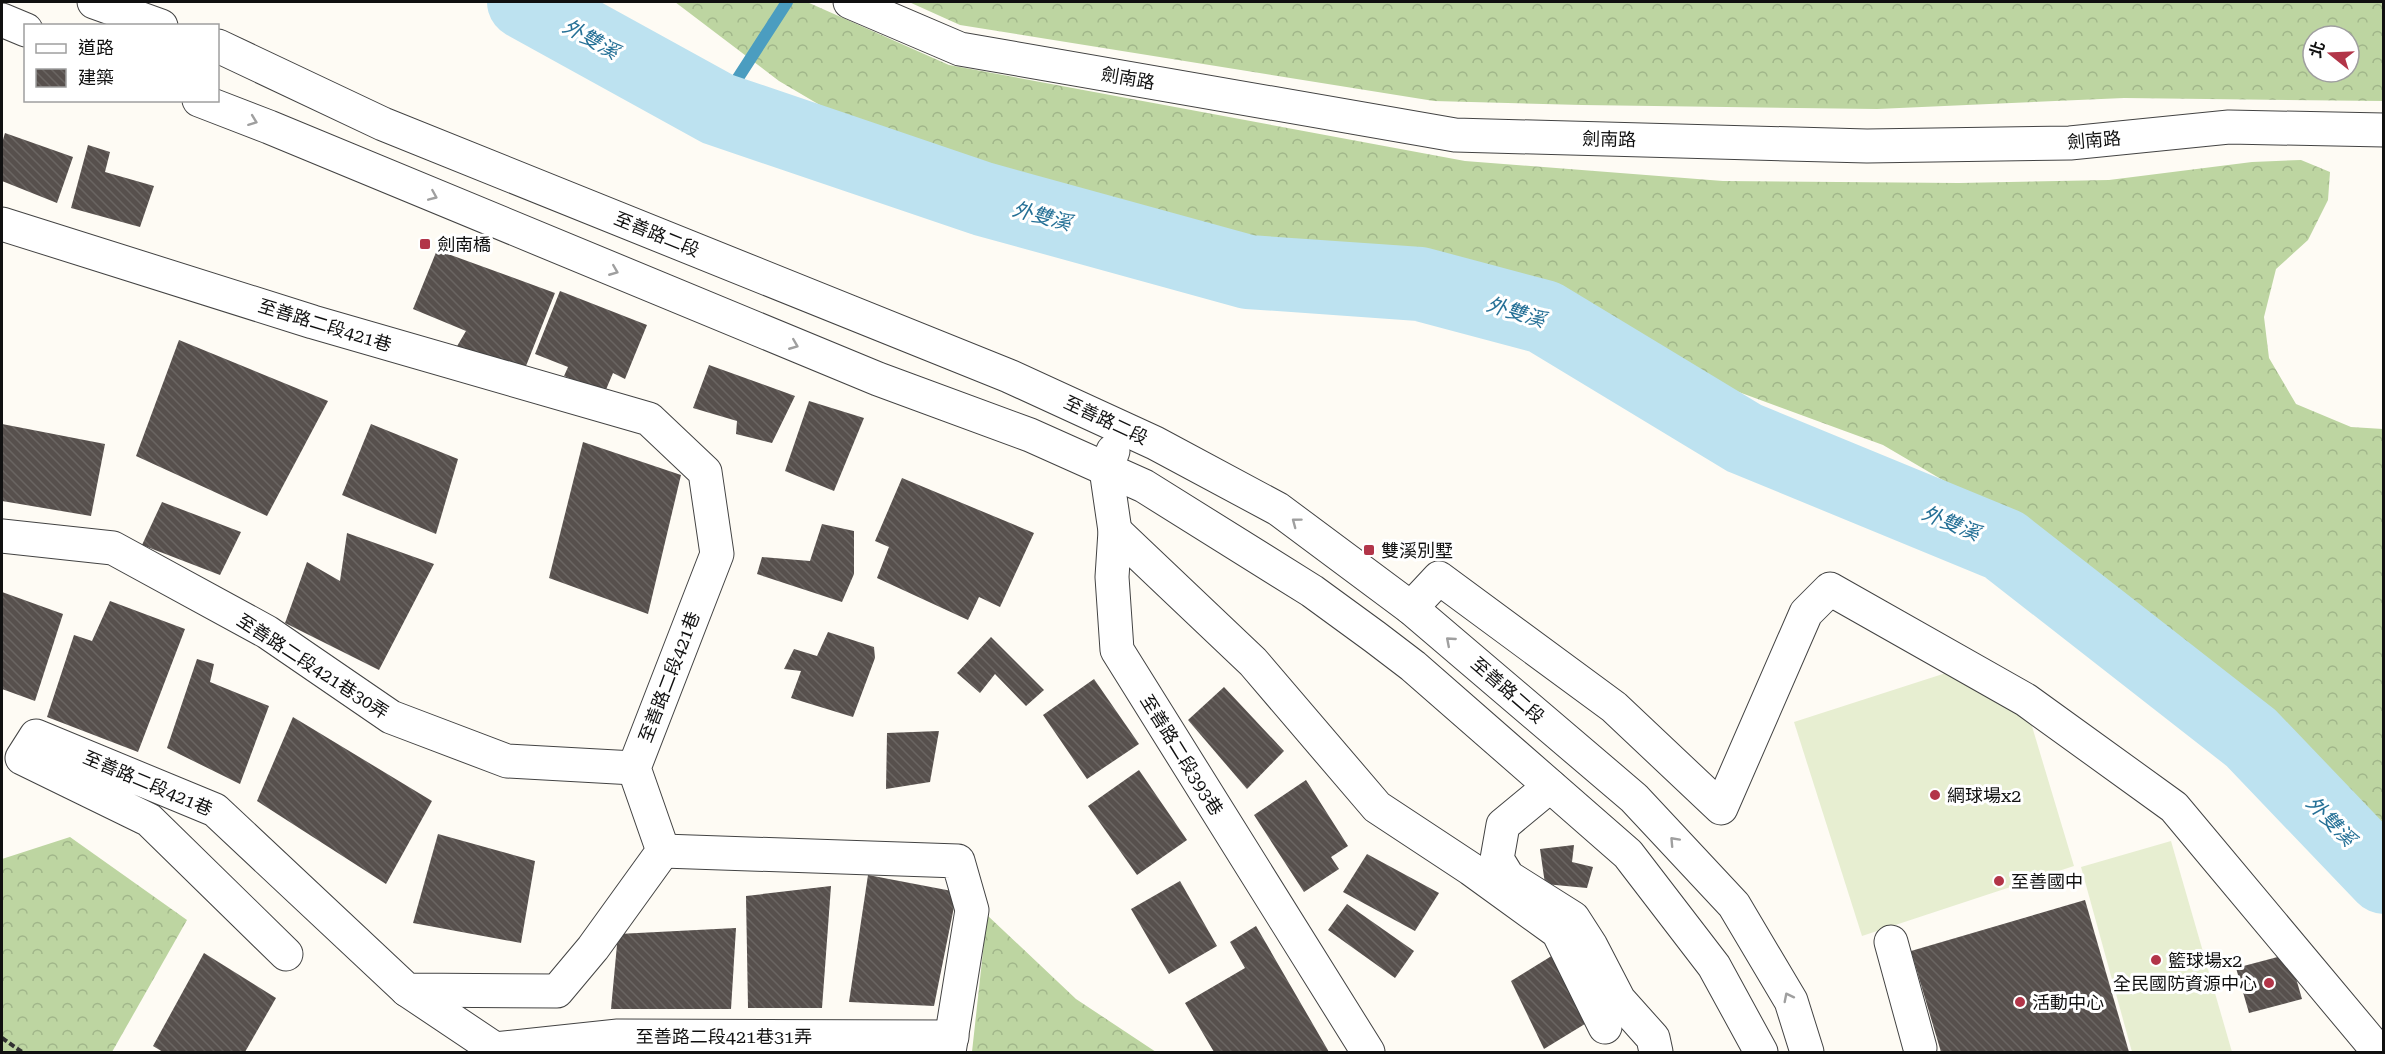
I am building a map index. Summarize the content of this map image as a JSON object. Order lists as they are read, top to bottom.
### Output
{
  "streets": {
    "street": [
      "劍南路",
      "至善路二段",
      "至善路二段421巷",
      "至善路二段421巷30弄",
      "至善路二段393巷",
      "至善路二段421巷31弄"
    ]
  },
  "crossings": [
    ["至善路二段", "至善路二段393巷"],
    ["至善路二段421巷", "至善路二段421巷30弄"],
    ["至善路二段421巷", "至善路二段421巷31弄"]
  ],
  "water": ["外雙溪"],
  "places": {
    "transit": ["劍南橋", "雙溪別墅"],
    "other": [
      "網球場x2",
      "至善國中",
      "籃球場x2",
      "全民國防資源中心",
      "活動中心"
    ]
  },
  "legend": ["道路", "建築"],
  "north": "left"
}
